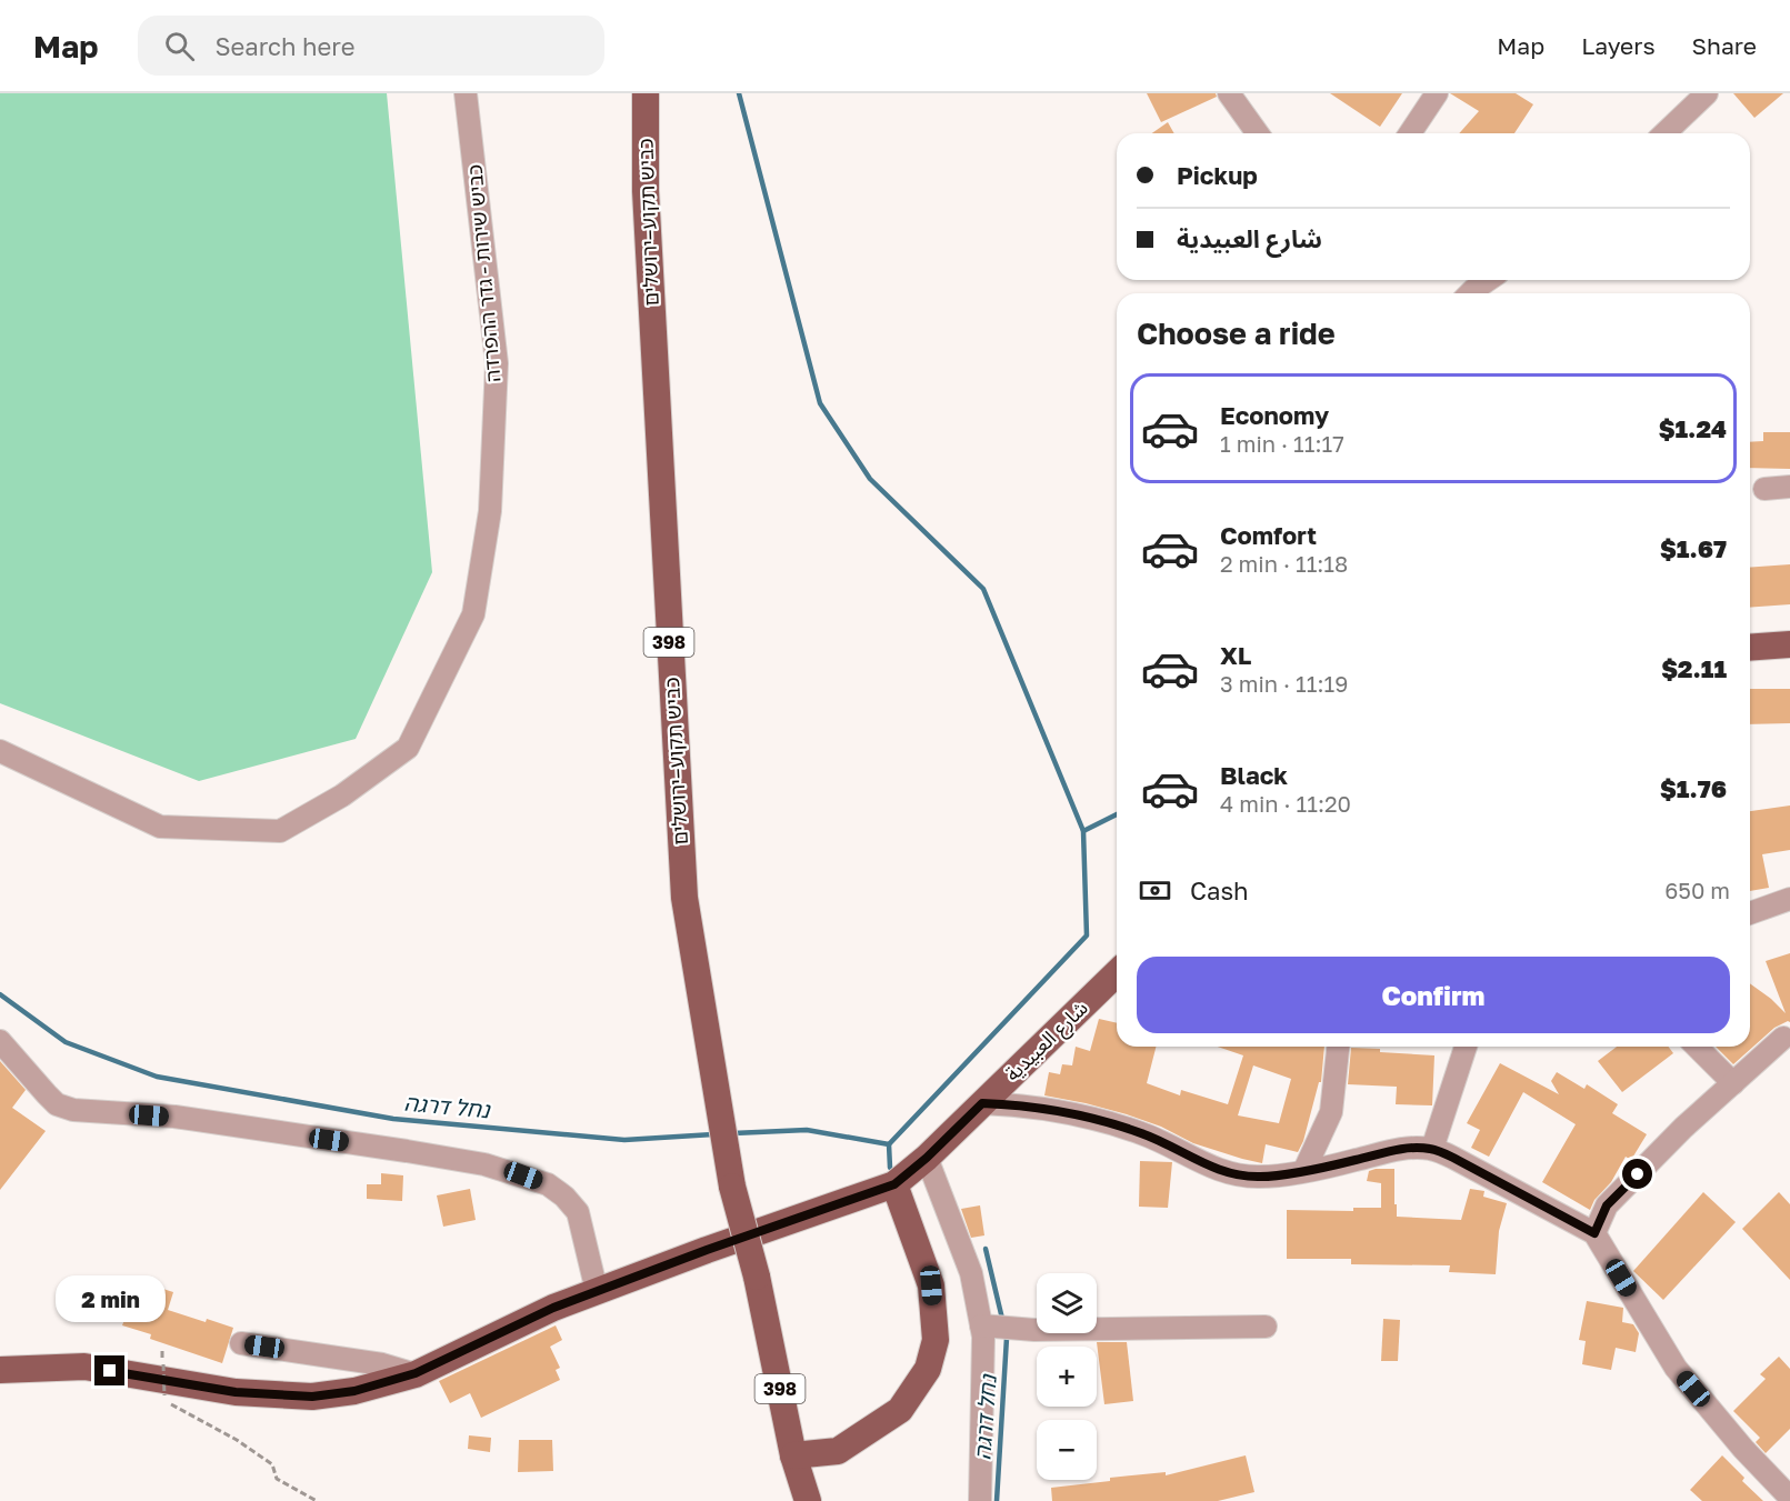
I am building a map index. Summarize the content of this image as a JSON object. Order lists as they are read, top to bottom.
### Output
{
  "streets": {
    "main road": ["כביש תקוע–ירושלים", "398", "شارع العبيدية"],
    "street": ["כביש שירות - גדר ההפרדה"]
  },
  "crossings": [
    ["כביש תקוע–ירושלים", "398"]
  ],
  "water": ["נחל דרגה"],
  "page": {
    "header": "Map",
    "search": "Search here",
    "nav": ["Map", "Layers", "Share"],
    "banner": ["Pickup", "شارع العبيدية"],
    "heading": "Choose a ride",
    "list": [
      {
        "name": "Economy",
        "note": "1 min · 11:17",
        "value": "$1.24"
      },
      {
        "name": "Comfort",
        "note": "2 min · 11:18",
        "value": "$1.67"
      },
      {
        "name": "XL",
        "note": "3 min · 11:19",
        "value": "$2.11"
      },
      {
        "name": "Black",
        "note": "4 min · 11:20",
        "value": "$1.76"
      }
    ],
    "pay": ["Cash", "650 m"],
    "buttons": "Confirm",
    "map_buttons": ["+", "−"],
    "bubble": "2 min"
  }
}
